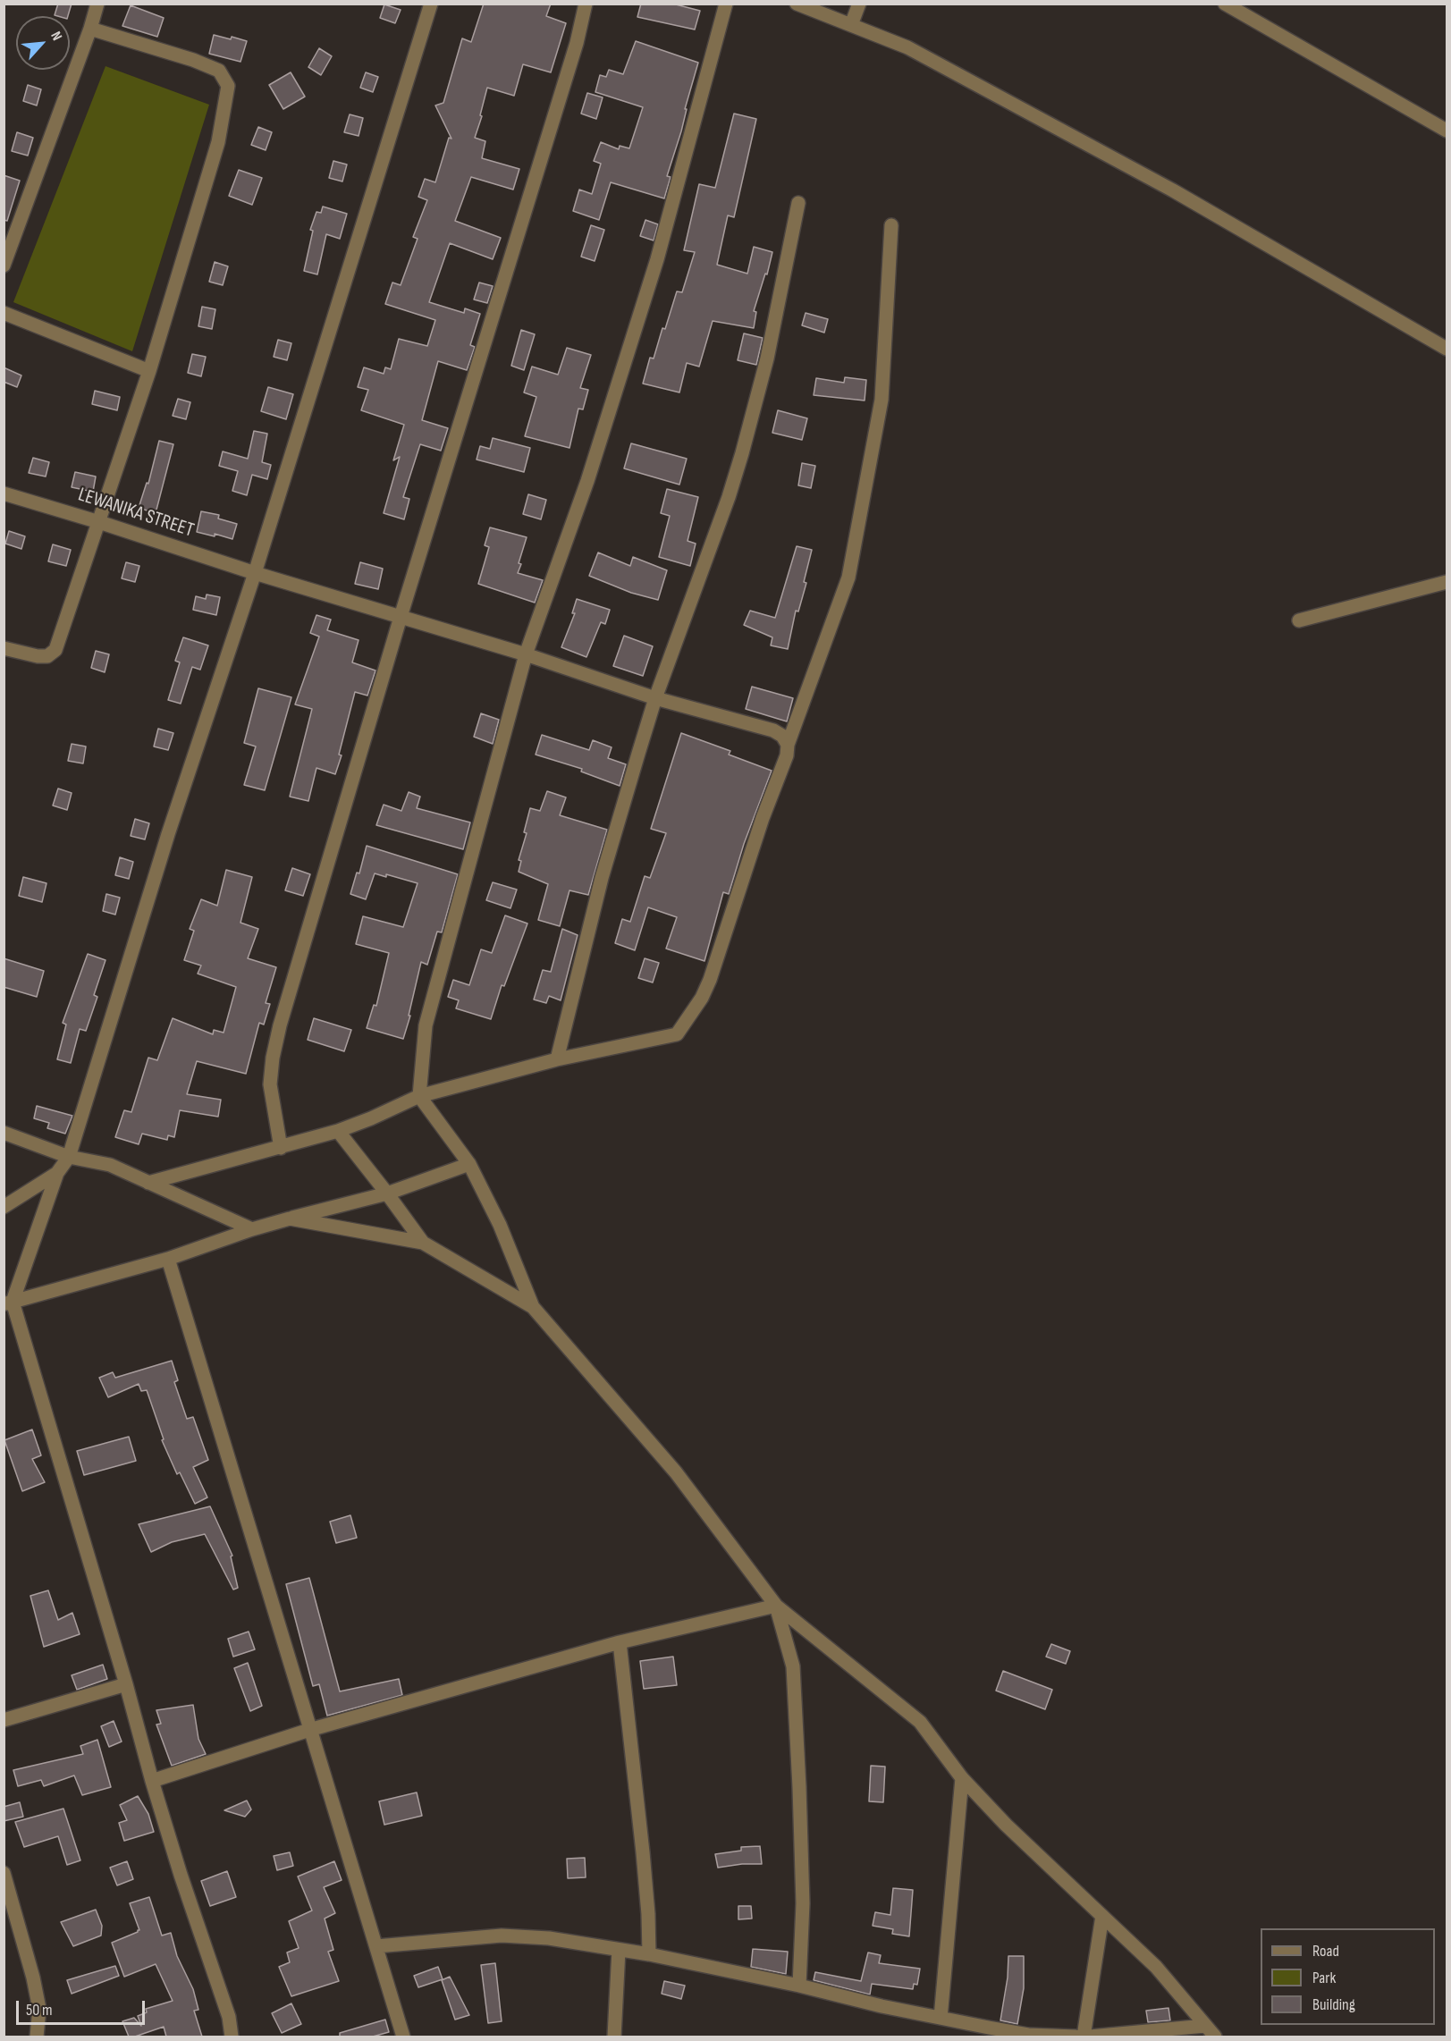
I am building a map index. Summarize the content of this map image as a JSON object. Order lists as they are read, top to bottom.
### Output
{
  "streets": {
    "street": ["LEWANIKA STREET"]
  },
  "legend": ["Road", "Park", "Building"],
  "scale_bar": "50 m",
  "north": "top right"
}
